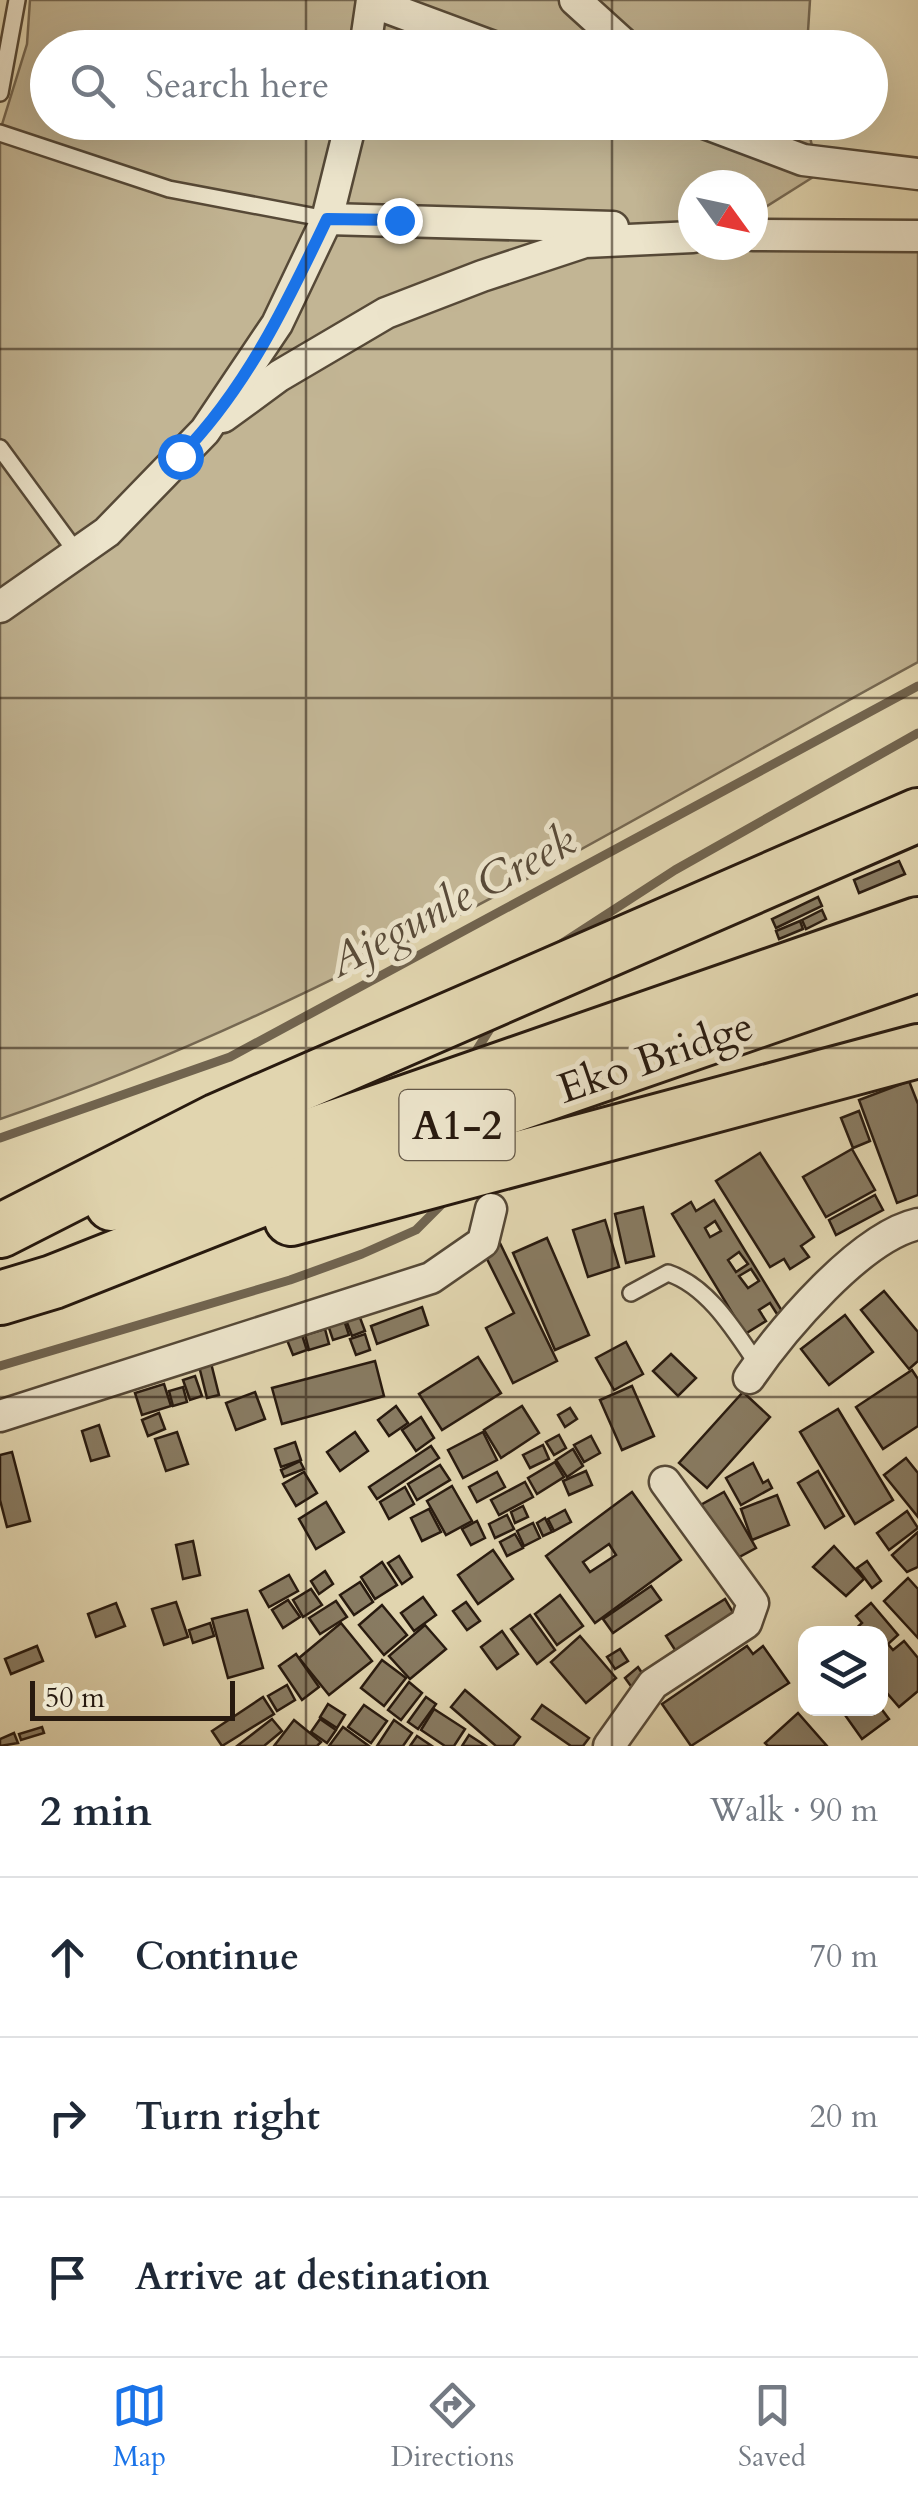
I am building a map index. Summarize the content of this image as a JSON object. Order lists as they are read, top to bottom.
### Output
{
  "streets": {
    "highway": ["Eko Bridge", "A1-2"]
  },
  "water": ["Ajegunle Creek"],
  "scale_bar": "50 m",
  "north": "bottom right",
  "page": {
    "search": "Search here",
    "scale": "50 m",
    "heading": ["2 min", "Walk · 90 m"],
    "list": [
      ["Continue", "70 m"],
      ["Turn right", "20 m"],
      "Arrive at destination"
    ],
    "nav": ["Map", "Directions", "Saved"]
  }
}
